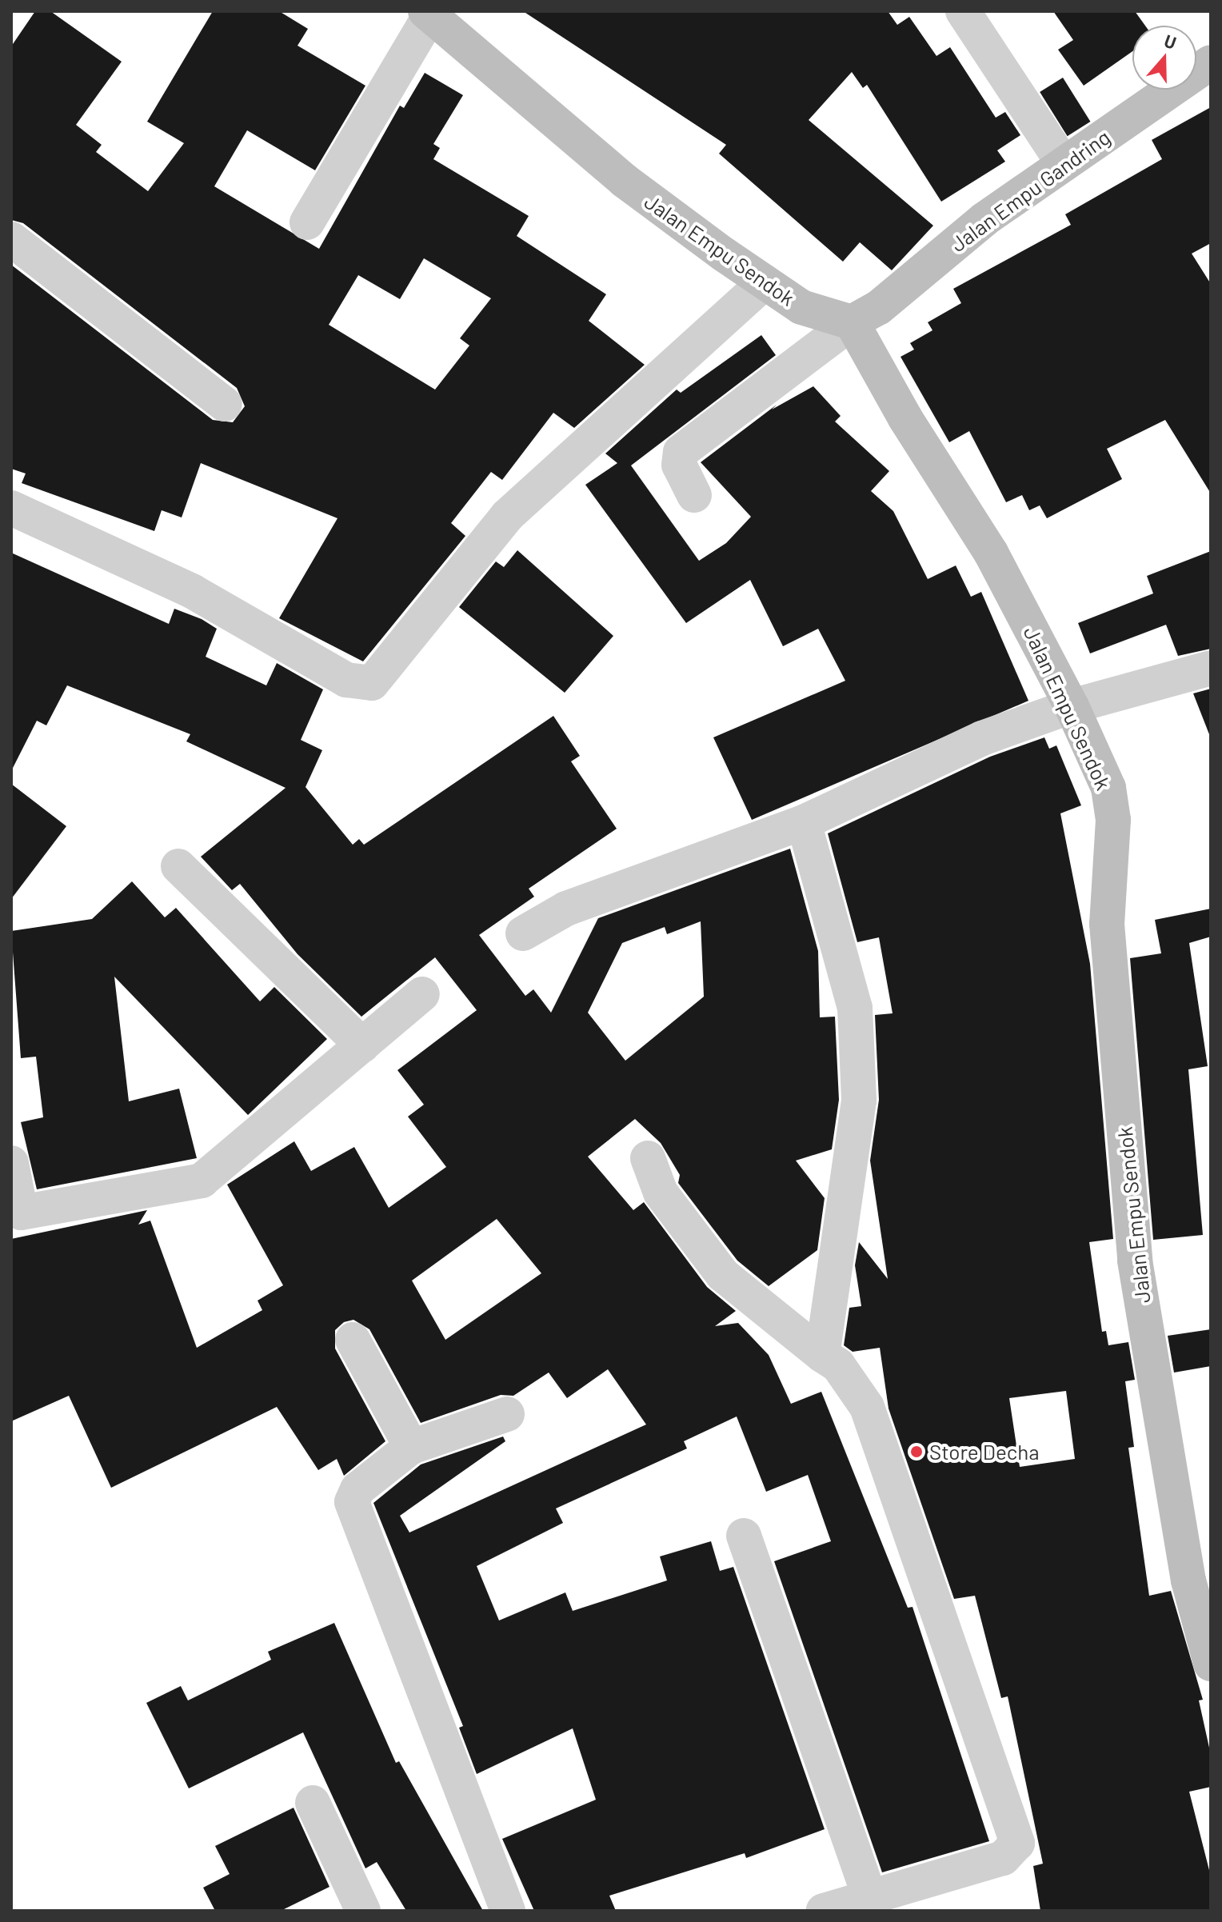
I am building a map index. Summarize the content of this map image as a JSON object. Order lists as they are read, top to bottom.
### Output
{
  "streets": {
    "street": ["Jalan Empu Gandring", "Jalan Empu Sendok"]
  },
  "crossings": [
    ["Jalan Empu Gandring", "Jalan Empu Sendok"]
  ],
  "places": ["Store Decha"],
  "north": "top"
}
